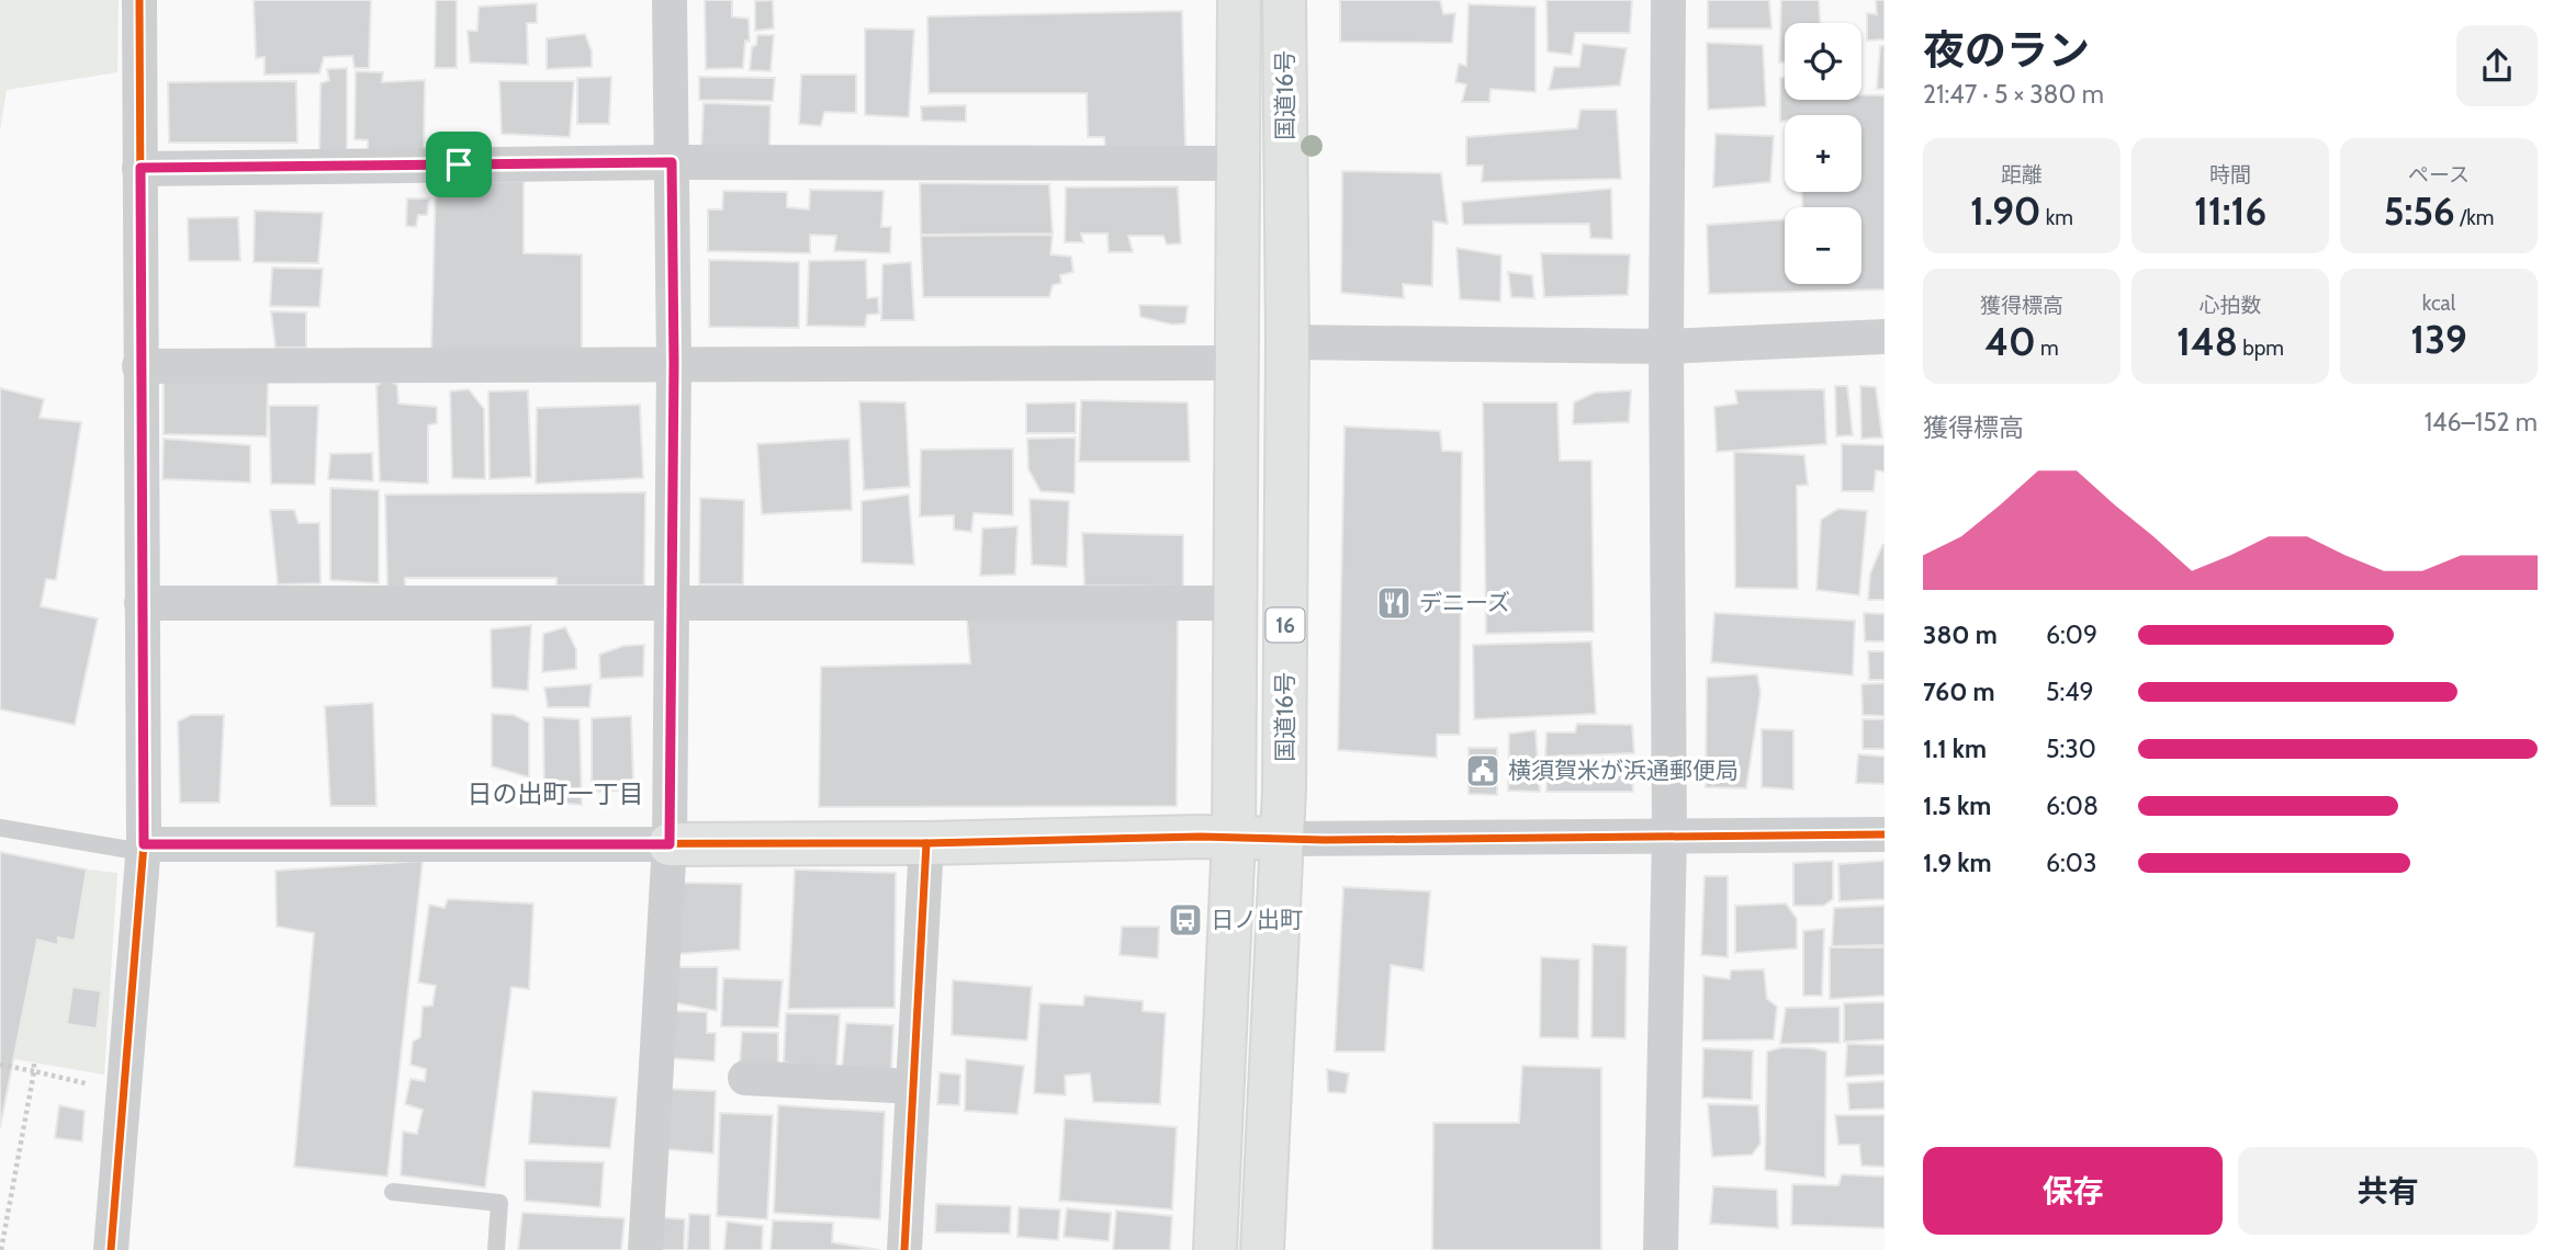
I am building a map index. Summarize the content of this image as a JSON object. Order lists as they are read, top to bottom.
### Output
{
  "streets": {
    "main road": ["国道16号", "16"]
  },
  "districts": ["日の出町一丁目"],
  "places": {
    "restaurant": ["デニーズ"],
    "public building": ["横須賀米が浜通郵便局"],
    "bus stop": ["日ノ出町"]
  },
  "page": {
    "heading": ["夜のラン", "21:47 · 5 × 380 m"],
    "map_buttons": ["+", "−"],
    "stats": [
      ["距離", "1.90 km"],
      ["時間", "11:16"],
      ["ペース", "5:56 /km"],
      ["獲得標高", "40 m"],
      ["心拍数", "148 bpm"],
      ["kcal", "139"]
    ],
    "chart": ["獲得標高", "146–152 m"],
    "list": [
      {
        "name": "380 m",
        "note": "6:09"
      },
      {
        "name": "760 m",
        "note": "5:49"
      },
      {
        "name": "1.1 km",
        "note": "5:30"
      },
      {
        "name": "1.5 km",
        "note": "6:08"
      },
      {
        "name": "1.9 km",
        "note": "6:03"
      }
    ],
    "buttons": ["保存", "共有"]
  }
}
